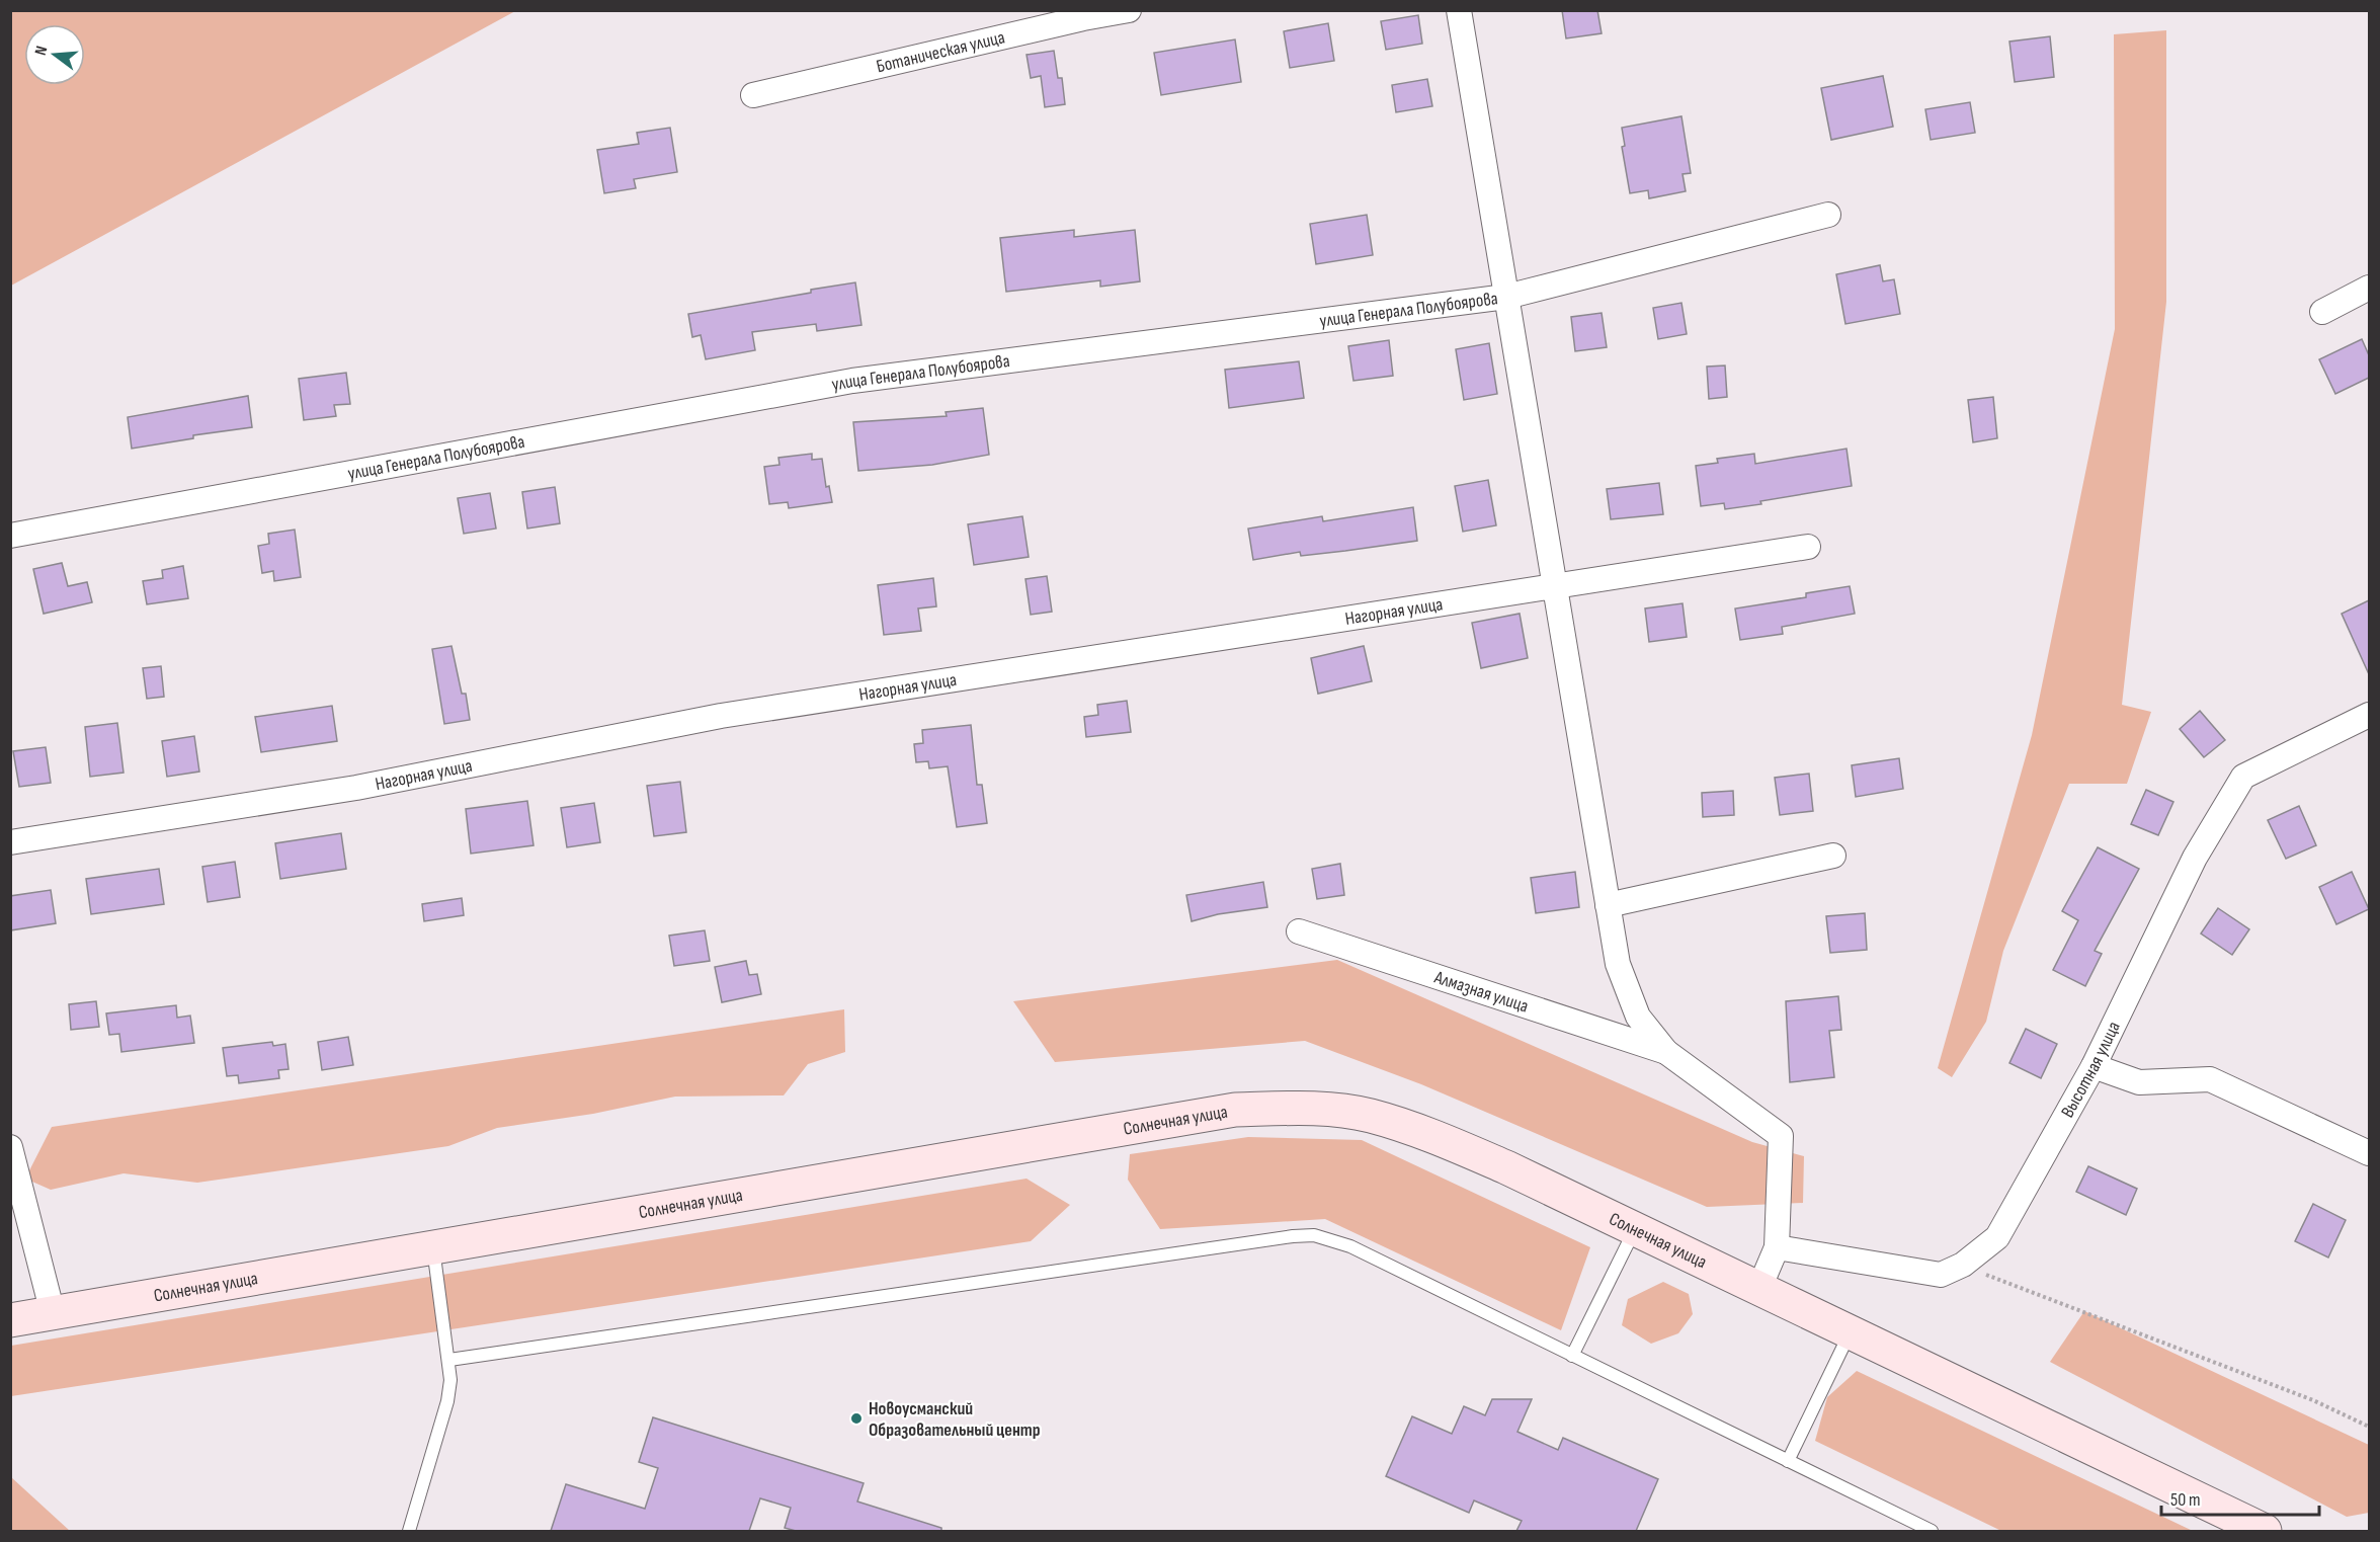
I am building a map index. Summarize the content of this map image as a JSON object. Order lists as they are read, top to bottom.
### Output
{
  "streets": {
    "street": [
      "Ботаническая улица",
      "улица Генерала Полубоярова",
      "Нагорная улица",
      "Алмазная улица",
      "Высотная улица",
      "Солнечная улица"
    ]
  },
  "places": ["Новоусманский Образовательный центр"],
  "scale_bar": "50 m",
  "north": "left"
}
